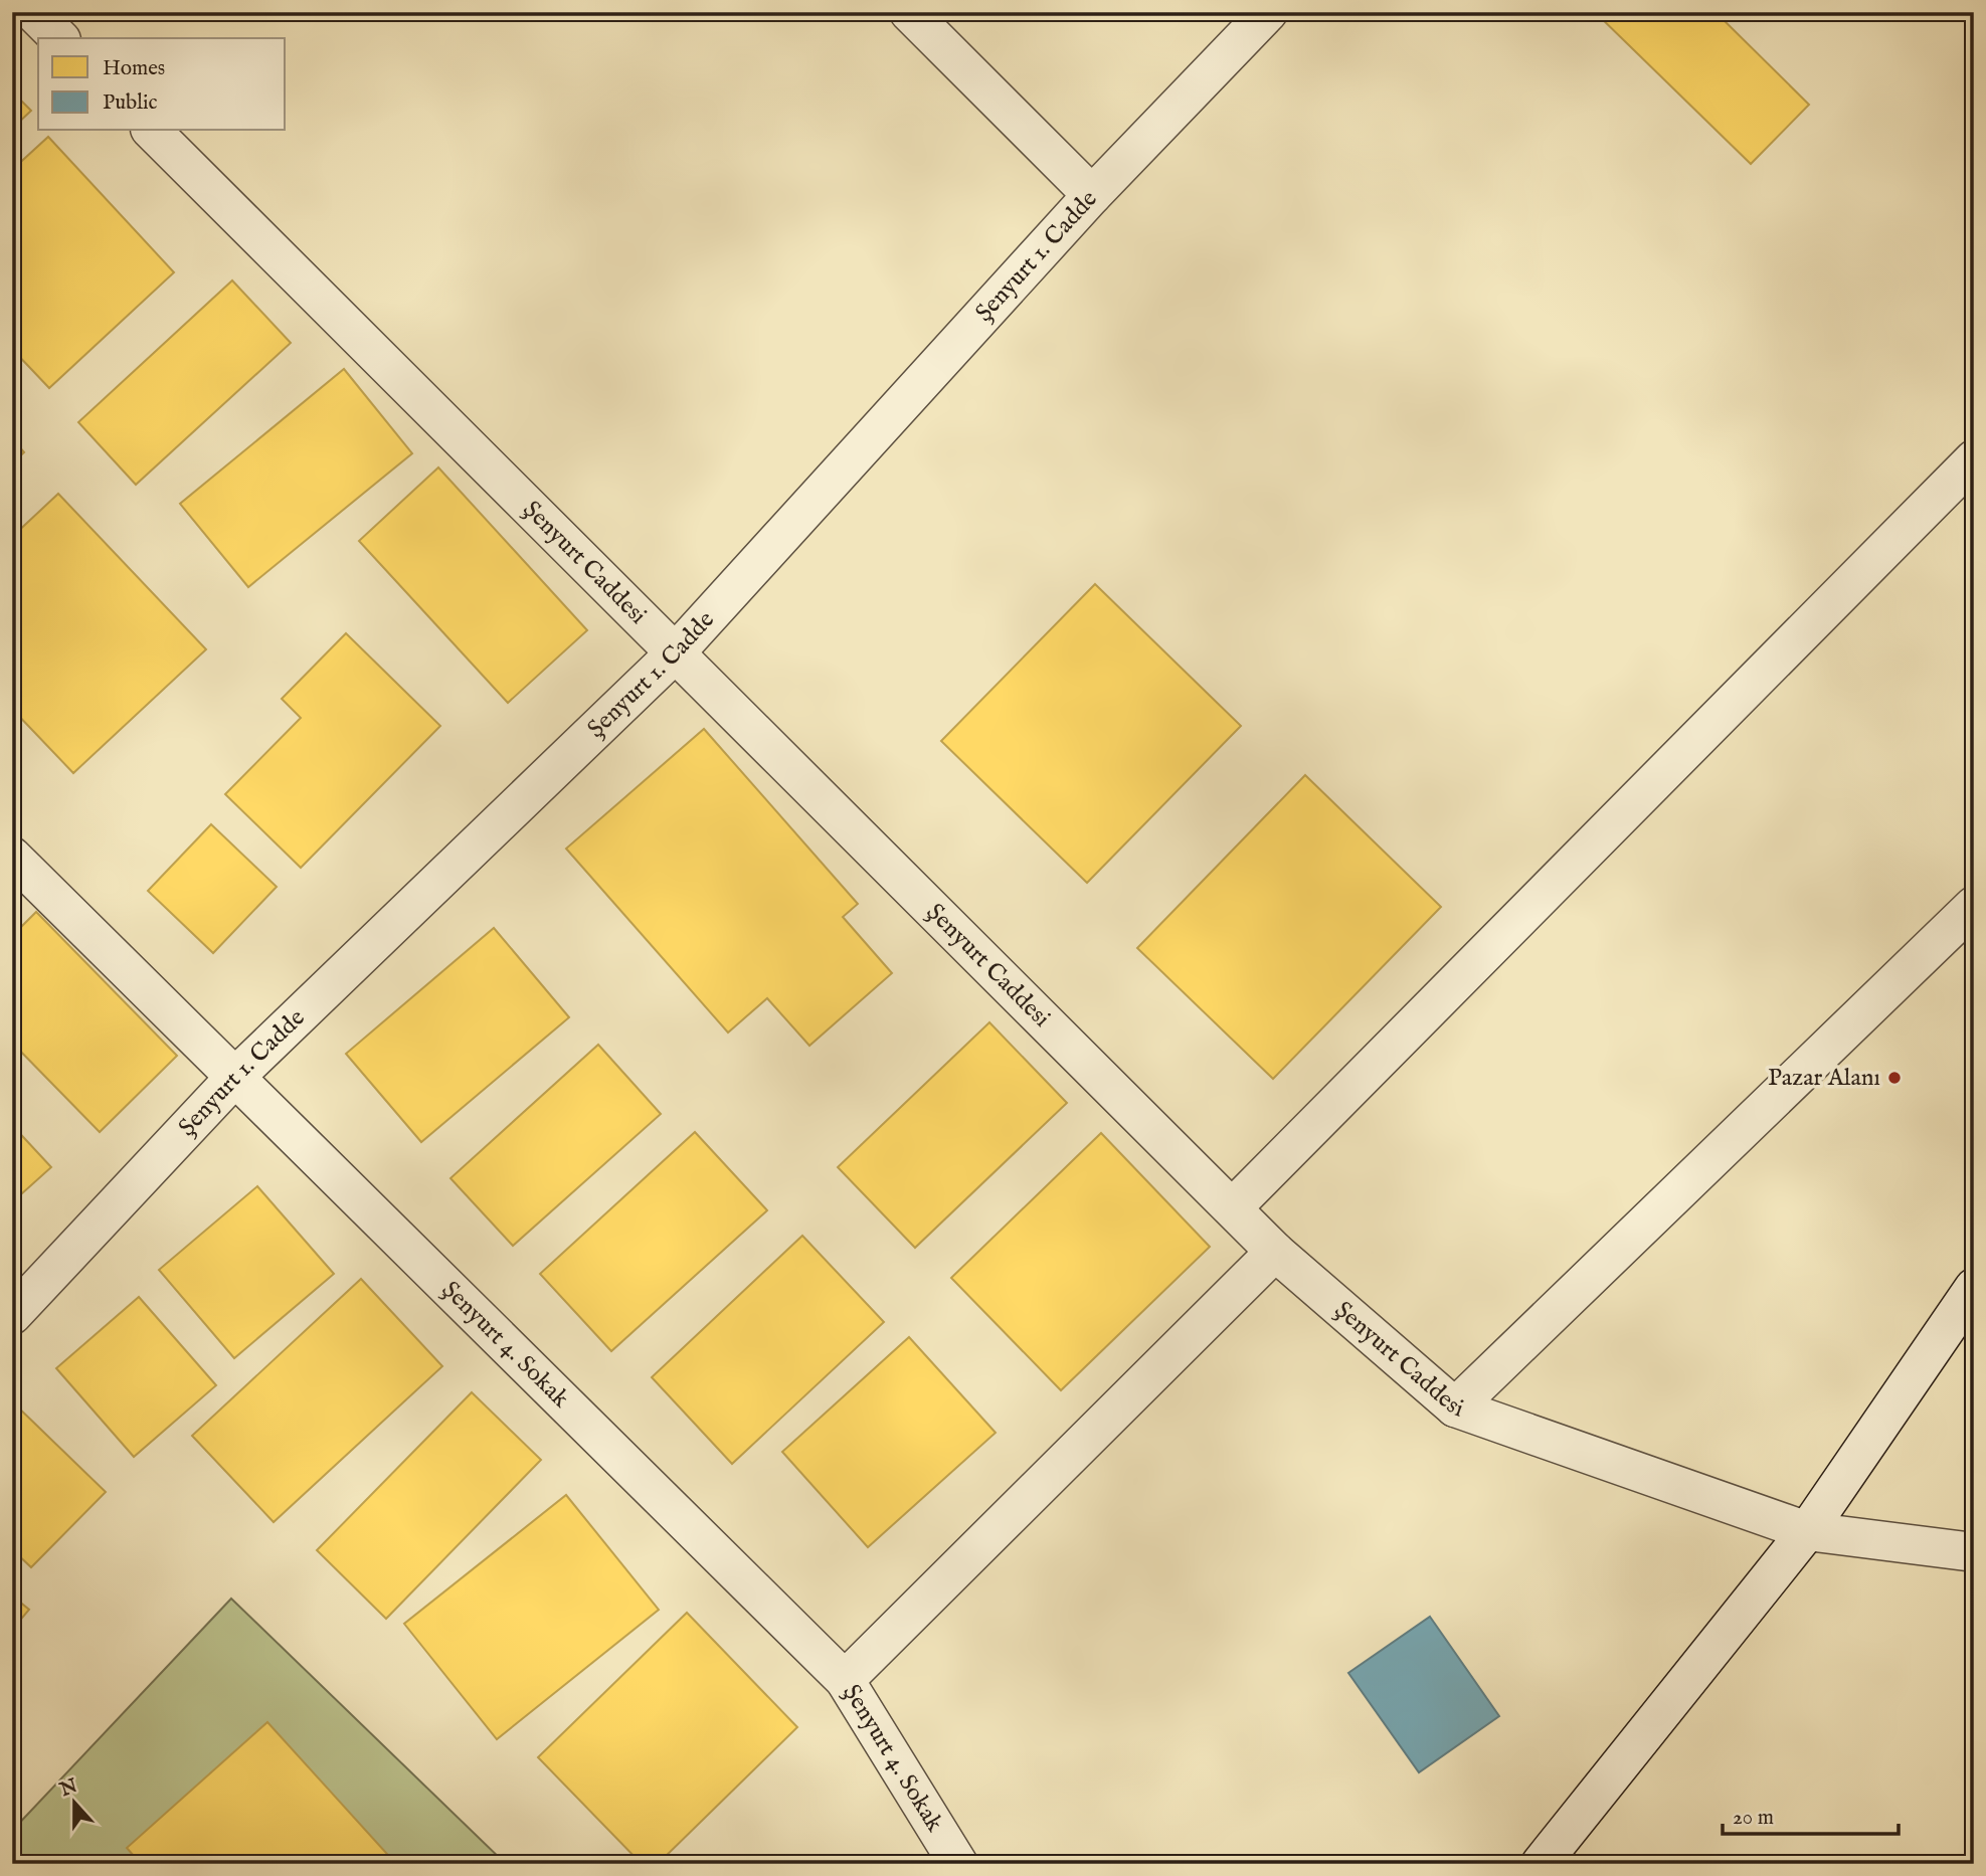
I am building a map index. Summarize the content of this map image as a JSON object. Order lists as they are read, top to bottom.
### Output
{
  "streets": {
    "street": ["Şenyurt 1. Cadde", "Şenyurt Caddesi", "Şenyurt 4. Sokak"]
  },
  "crossings": [
    ["Şenyurt 1. Cadde", "Şenyurt Caddesi"],
    ["Şenyurt 1. Cadde", "Şenyurt 4. Sokak"]
  ],
  "places": ["Pazar Alanı"],
  "legend": ["Homes", "Public"],
  "scale_bar": "20 m",
  "north": "top"
}
